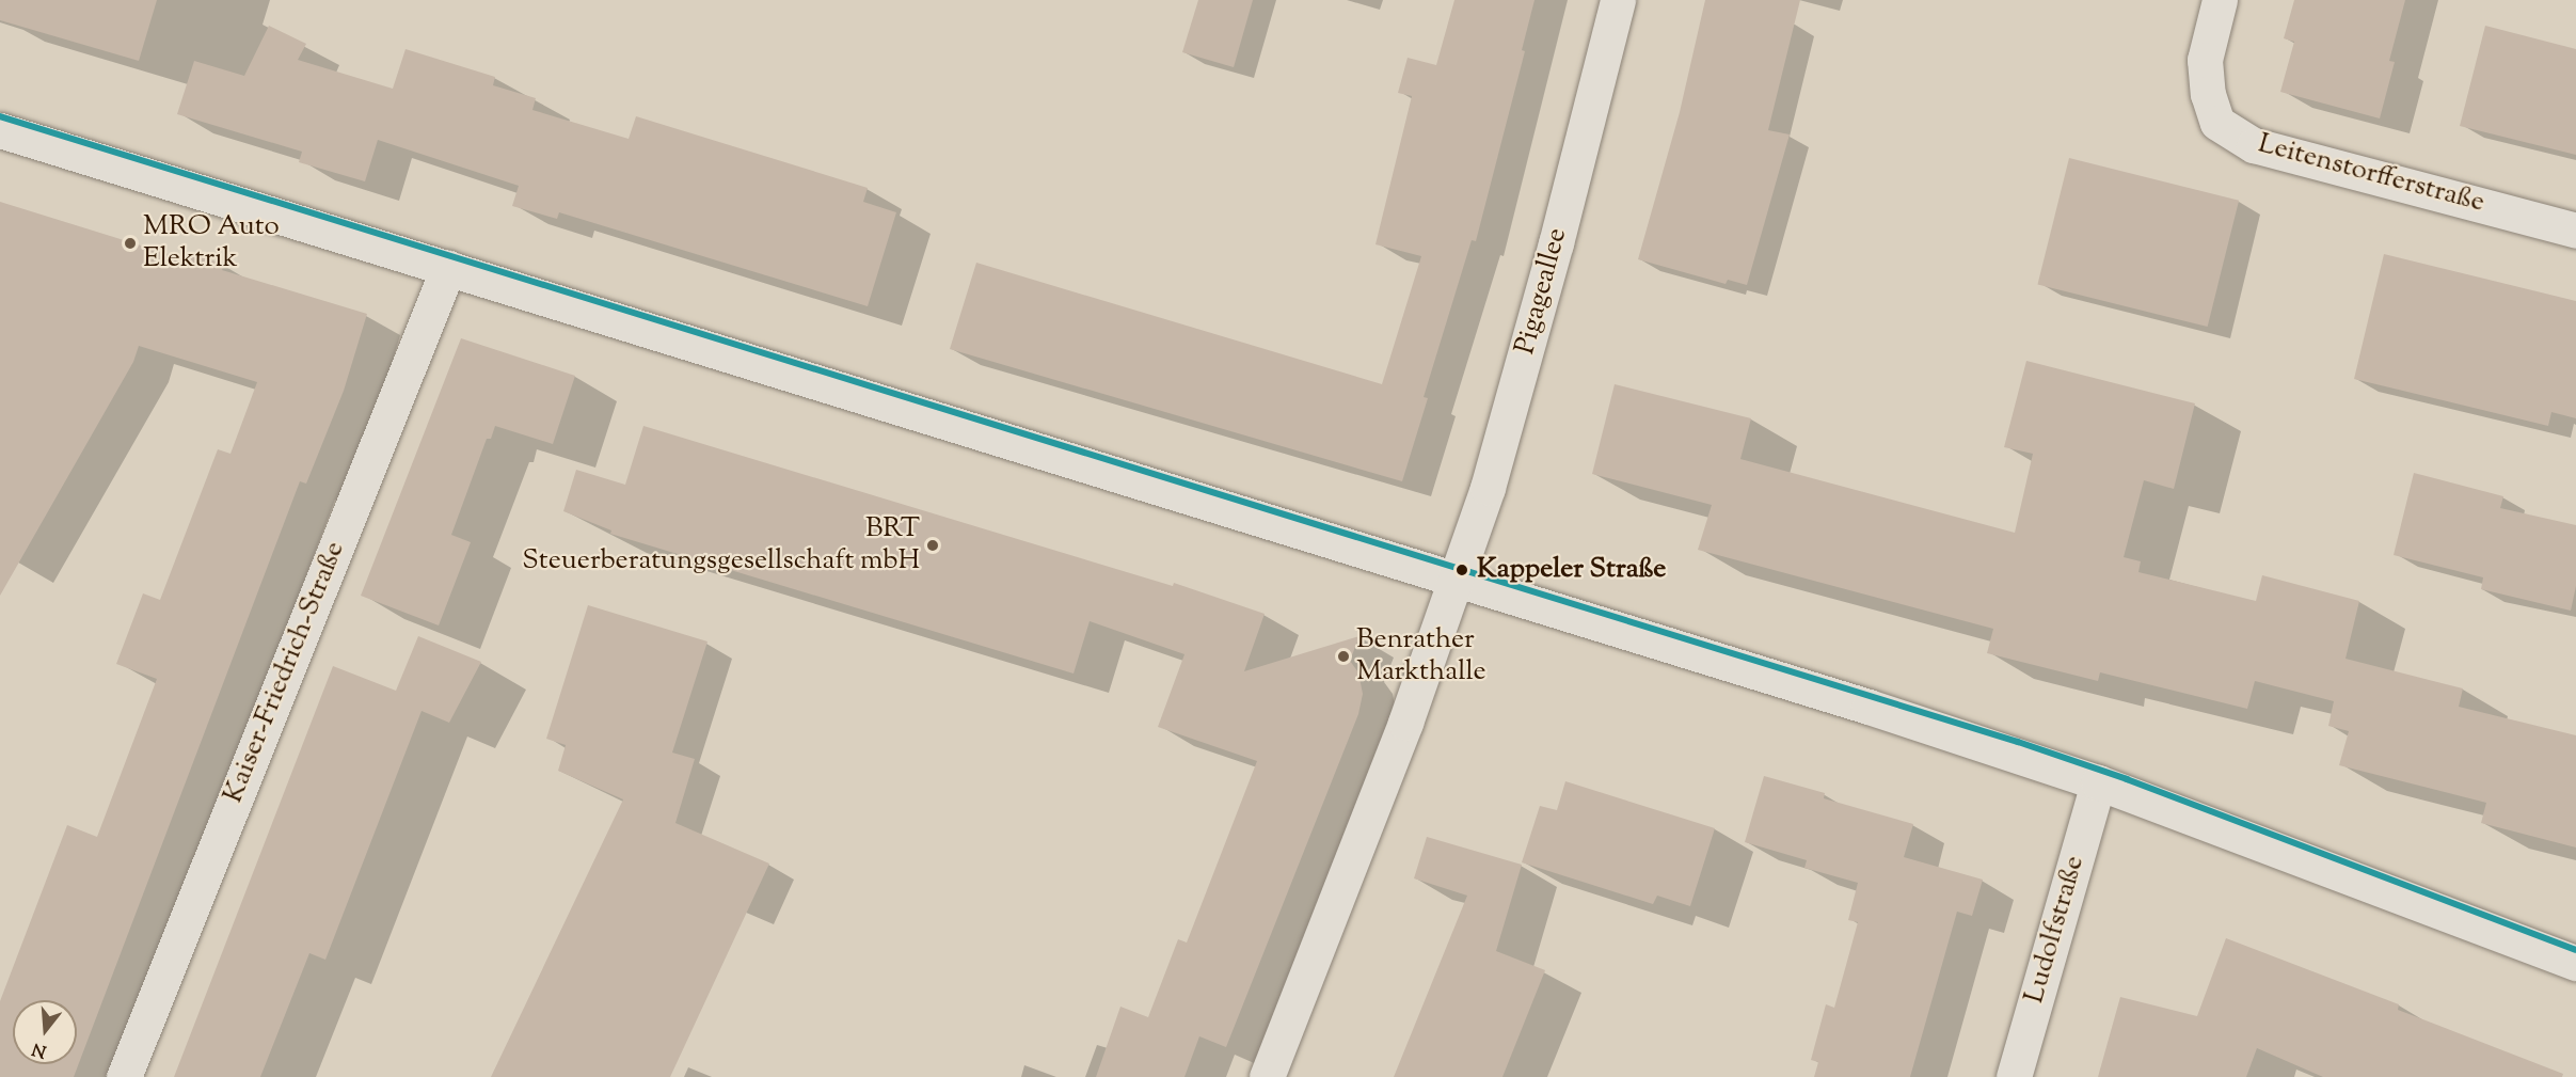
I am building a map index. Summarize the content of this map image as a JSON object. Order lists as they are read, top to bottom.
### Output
{
  "streets": {
    "street": [
      "Leitenstorfferstraße",
      "Pigageallee",
      "Kaiser-Friedrich-Straße",
      "Ludolfstraße"
    ]
  },
  "places": [
    "MRO Auto Elektrik",
    "BRT Steuerberatungsgesellschaft mbH",
    "Kappeler Straße",
    "Benrather Markthalle"
  ],
  "north": "bottom"
}
